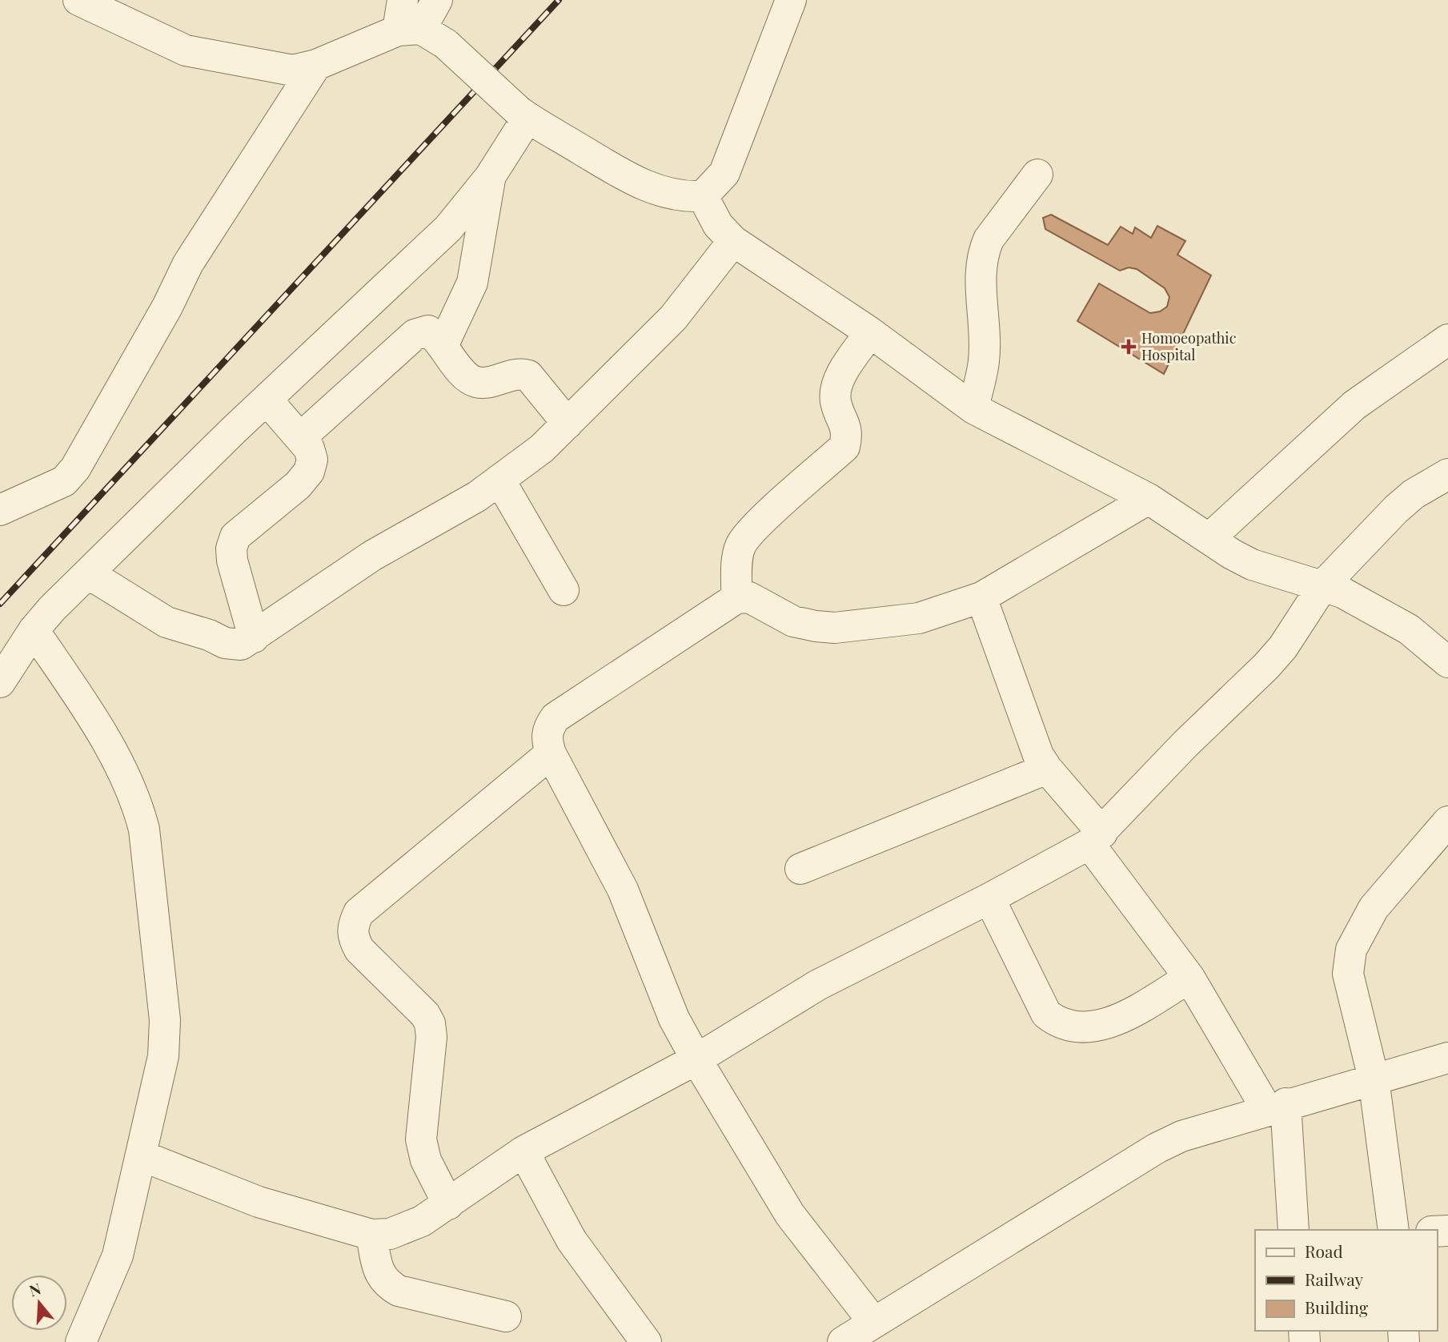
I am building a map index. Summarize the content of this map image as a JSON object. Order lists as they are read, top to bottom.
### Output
{
  "places": {
    "health": ["Homoeopathic Hospital"]
  },
  "legend": ["Road", "Railway", "Building"],
  "north": "top"
}
